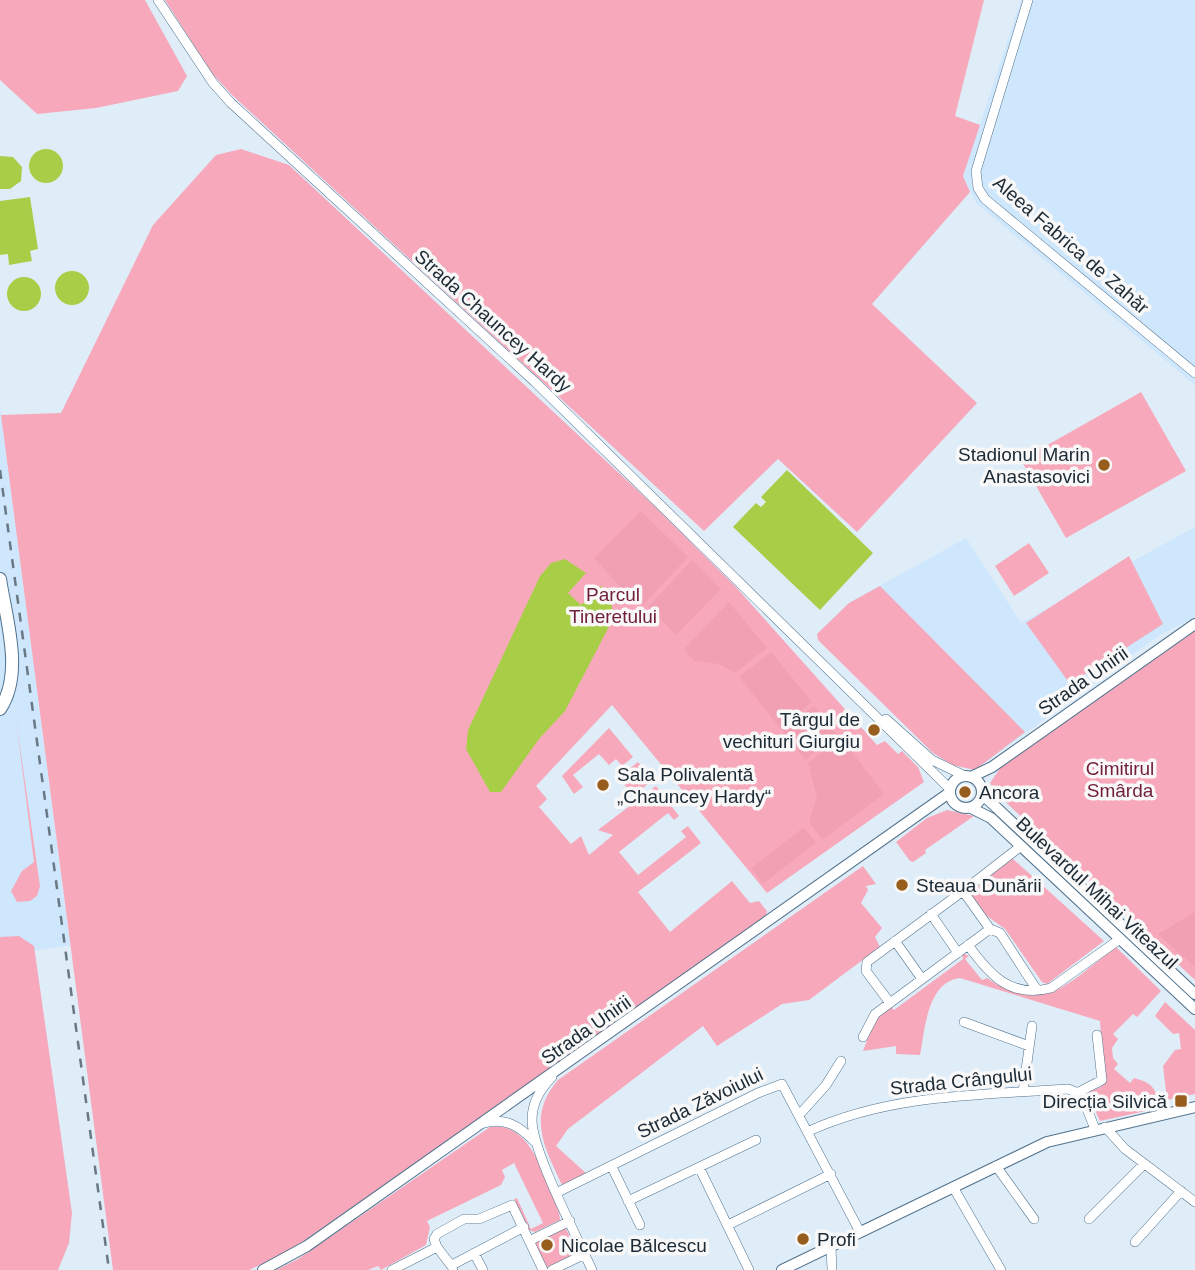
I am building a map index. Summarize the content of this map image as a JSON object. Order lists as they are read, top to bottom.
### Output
{
  "streets": {
    "main road": ["Strada Unirii", "Bulevardul Mihai Viteazul"],
    "street": [
      "Aleea Fabrica de Zahăr",
      "Strada Chauncey Hardy",
      "Strada Crângului",
      "Strada Zăvoiului"
    ]
  },
  "crossings": [
    ["Strada Chauncey Hardy", "Strada Unirii"],
    ["Strada Chauncey Hardy", "Bulevardul Mihai Viteazul"],
    ["Strada Unirii", "Bulevardul Mihai Viteazul"],
    ["Strada Crângului", "Strada Zăvoiului"]
  ],
  "parks": ["Parcul Tineretului", "Cimitirul Smârda"],
  "places": {
    "other": [
      "Stadionul Marin Anastasovici",
      "Târgul de vechituri Giurgiu",
      "Sala Polivalentă „Chauncey Hardy“",
      "Ancora",
      "Steaua Dunării",
      "Profi",
      "Nicolae Bălcescu"
    ],
    "transit": ["Direcția Silvică"]
  }
}
